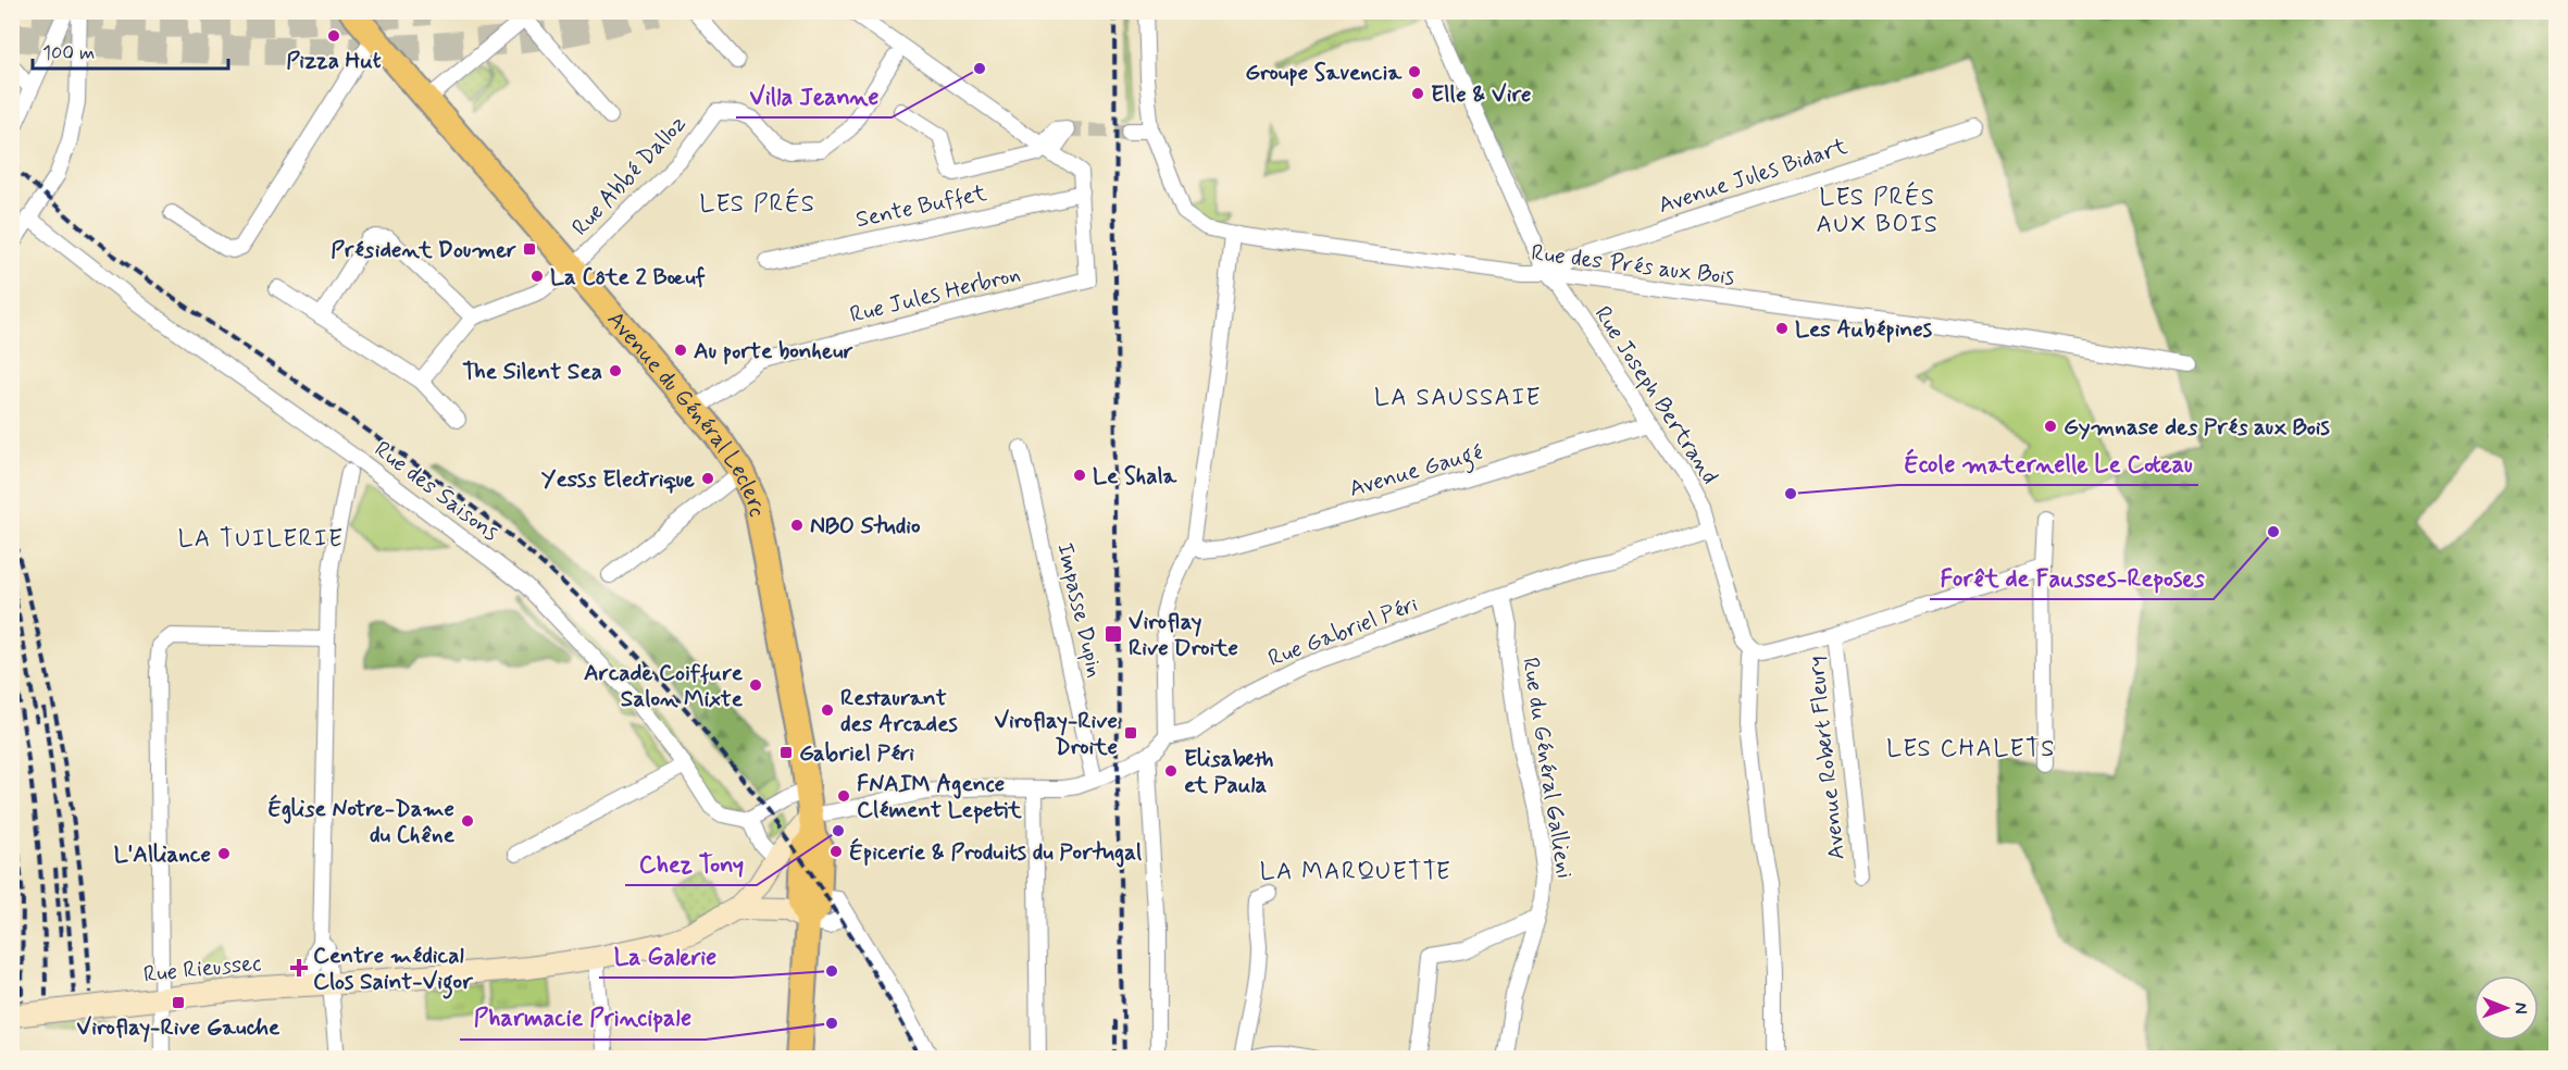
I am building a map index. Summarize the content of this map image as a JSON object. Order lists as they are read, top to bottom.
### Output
{
  "streets": {
    "main road": ["Avenue du Général Leclerc"],
    "street": [
      "Rue Abbé Dalloz",
      "Avenue Jules Bidart",
      "Sente Buffet",
      "Rue des Prés aux Bois",
      "Rue Jules Herbron",
      "Rue Joseph Bertrand",
      "Avenue Gaugé",
      "Rue des Saisons",
      "Impasse Dupin",
      "Rue Gabriel Péri",
      "Avenue Robert Fleury",
      "Rue du Général Gallieni",
      "Rue Rieussec"
    ]
  },
  "crossings": [
    ["Rue Abbé Dalloz", "Avenue du Général Leclerc"],
    ["Avenue Jules Bidart", "Rue des Prés aux Bois"],
    ["Avenue Jules Bidart", "Rue Joseph Bertrand"],
    ["Sente Buffet", "Rue Jules Herbron"],
    ["Rue des Prés aux Bois", "Rue Joseph Bertrand"],
    ["Rue Jules Herbron", "Avenue du Général Leclerc"],
    ["Rue Joseph Bertrand", "Avenue Gaugé"],
    ["Rue Joseph Bertrand", "Rue Gabriel Péri"],
    ["Avenue du Général Leclerc", "Rue Gabriel Péri"],
    ["Avenue du Général Leclerc", "Rue Rieussec"],
    ["Impasse Dupin", "Rue Gabriel Péri"],
    ["Rue Gabriel Péri", "Rue du Général Gallieni"],
    ["Rue Gabriel Péri", "Rue Rieussec"]
  ],
  "districts": [
    "LES PRÉS AUX BOIS",
    "LES PRÉS",
    "LA SAUSSAIE",
    "LA TUILERIE",
    "LES CHALETS",
    "LA MARQUETTE"
  ],
  "places": {
    "other": [
      "Pizza Hut",
      "Villa Jeanne",
      "Groupe Savencia",
      "Elle & Vire",
      "La Côte 2 Bœuf",
      "Les Aubépines",
      "Au porte bonheur",
      "The Silent Sea",
      "Gymnase des Prés aux Bois",
      "Le Shala",
      "Yesss Electrique",
      "École maternelle Le Coteau",
      "NBO Studio",
      "Forêt de Fausses-Reposes",
      "Arcade Coiffure Salon Mixte",
      "Restaurant des Arcades",
      "Elisabeth et Paula",
      "FNAIM Agence Clément Lepetit",
      "Église Notre-Dame du Chêne",
      "Chez Tony",
      "Épicerie & Produits du Portugal",
      "L'Alliance",
      "La Galerie",
      "Pharmacie Principale"
    ],
    "transit": [
      "Président Doumer",
      "Viroflay Rive Droite",
      "Viroflay-Rive Droite",
      "Gabriel Péri",
      "Viroflay-Rive Gauche"
    ],
    "health": ["Centre médical Clos Saint-Vigor"]
  },
  "scale_bar": "100 m",
  "north": "right"
}
